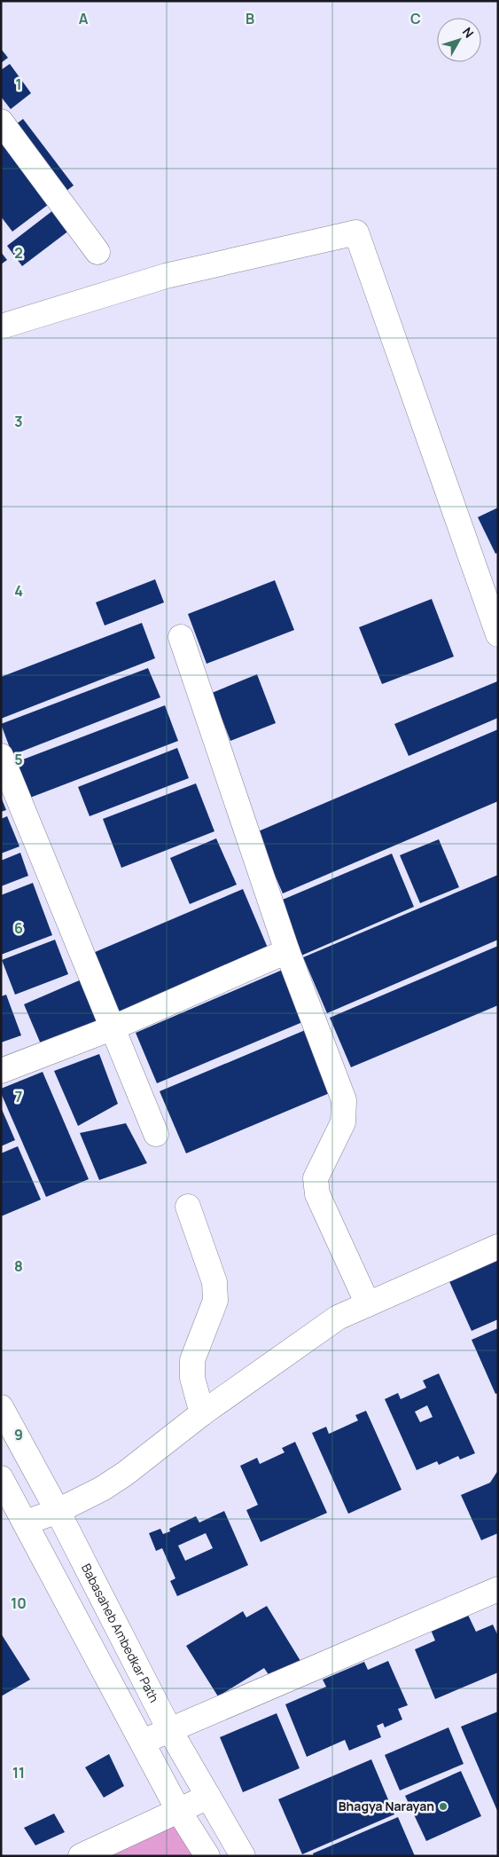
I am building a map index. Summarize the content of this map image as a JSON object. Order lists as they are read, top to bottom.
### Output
{
  "streets": {
    "street": ["Babasaheb Ambedkar Path"]
  },
  "places": ["Bhagya Narayan"],
  "north": "top right",
  "grid": {
    "columns": ["A", "B", "C"],
    "rows": [
      "1",
      "2",
      "3",
      "4",
      "5",
      "6",
      "7",
      "8",
      "9",
      "10",
      "11"
    ]
  }
}
